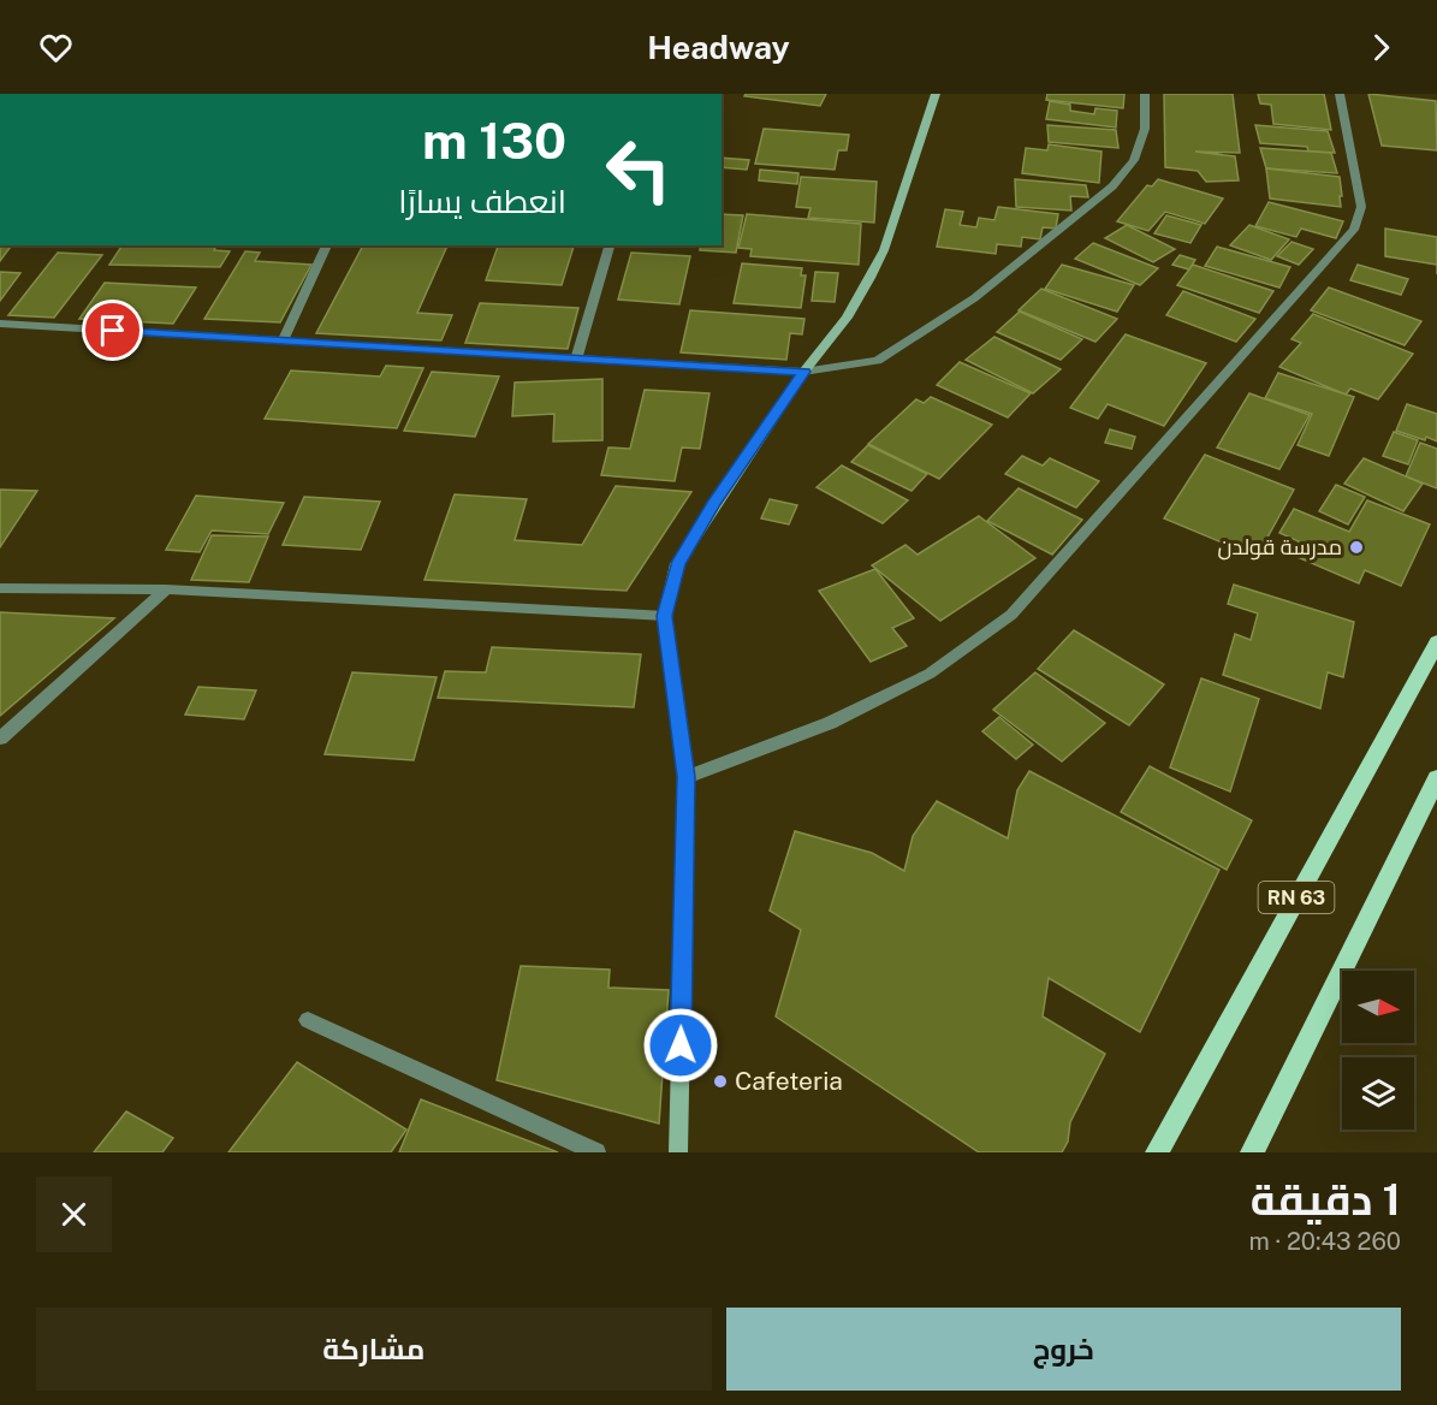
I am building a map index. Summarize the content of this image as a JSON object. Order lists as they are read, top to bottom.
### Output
{
  "streets": {
    "main road": ["RN 63"]
  },
  "places": ["مدرسة قولدن", "Cafeteria"],
  "north": "right",
  "page": {
    "header": "Headway",
    "turn": ["130 m", "انعطف يسارًا"],
    "heading": ["1 دقيقة", "260 m · 20:43"],
    "buttons": ["خروج", "مشاركة"]
  }
}
